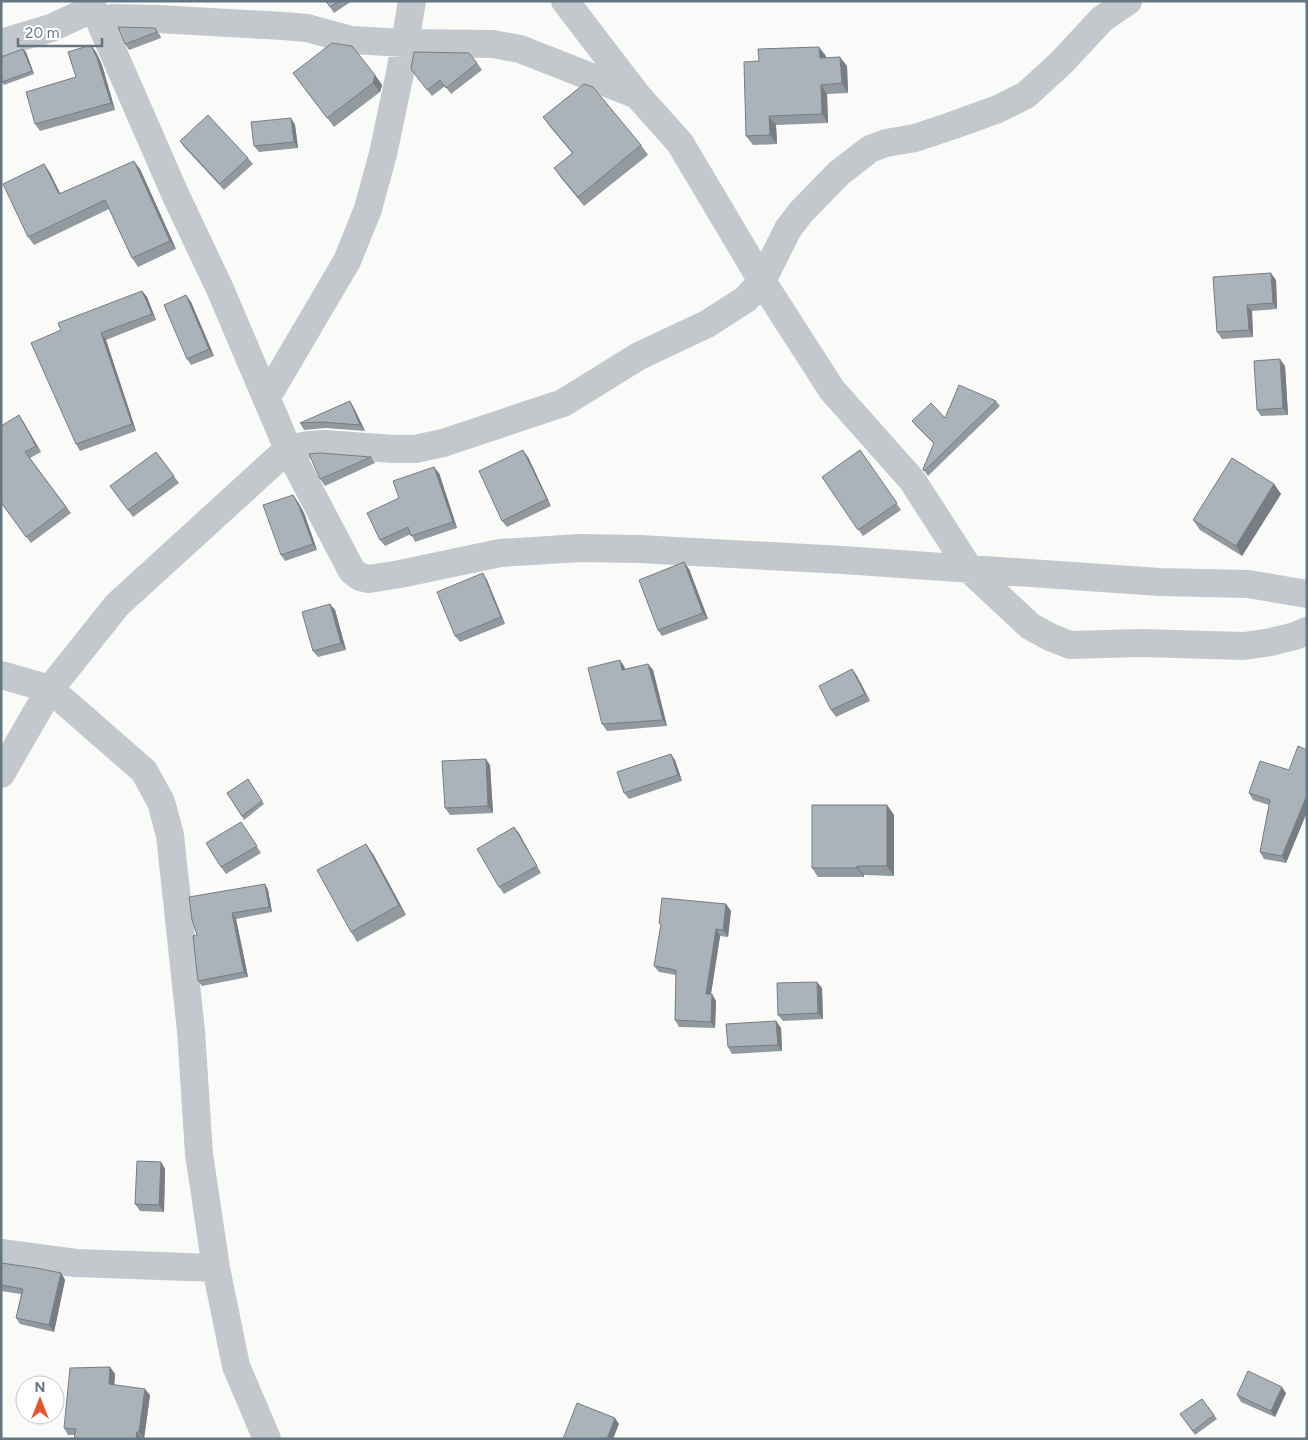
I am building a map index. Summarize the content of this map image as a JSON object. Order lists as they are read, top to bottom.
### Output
{
  "scale_bar": "20 m",
  "north": "top"
}
